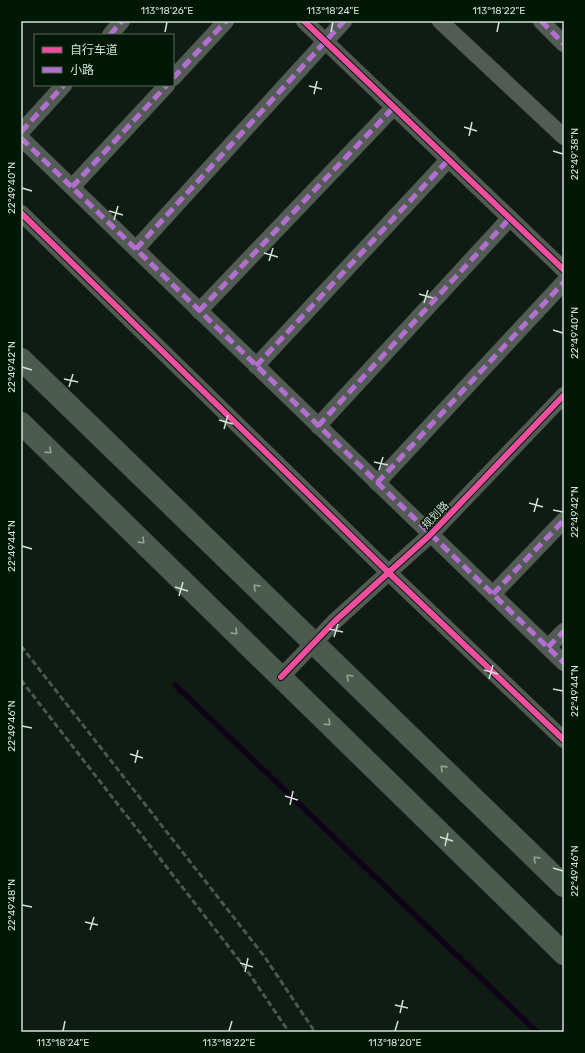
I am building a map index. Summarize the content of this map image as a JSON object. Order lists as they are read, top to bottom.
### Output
{
  "streets": {
    "street": ["规划路"]
  },
  "legend": ["自行车道", "小路"],
  "coordinates": [
    "113°18'26\"E",
    "113°18'24\"E",
    "113°18'22\"E",
    "22°49'38\"N",
    "22°49'40\"N",
    "22°49'42\"N",
    "22°49'44\"N",
    "22°49'46\"N",
    "22°49'48\"N",
    "113°18'20\"E"
  ]
}
